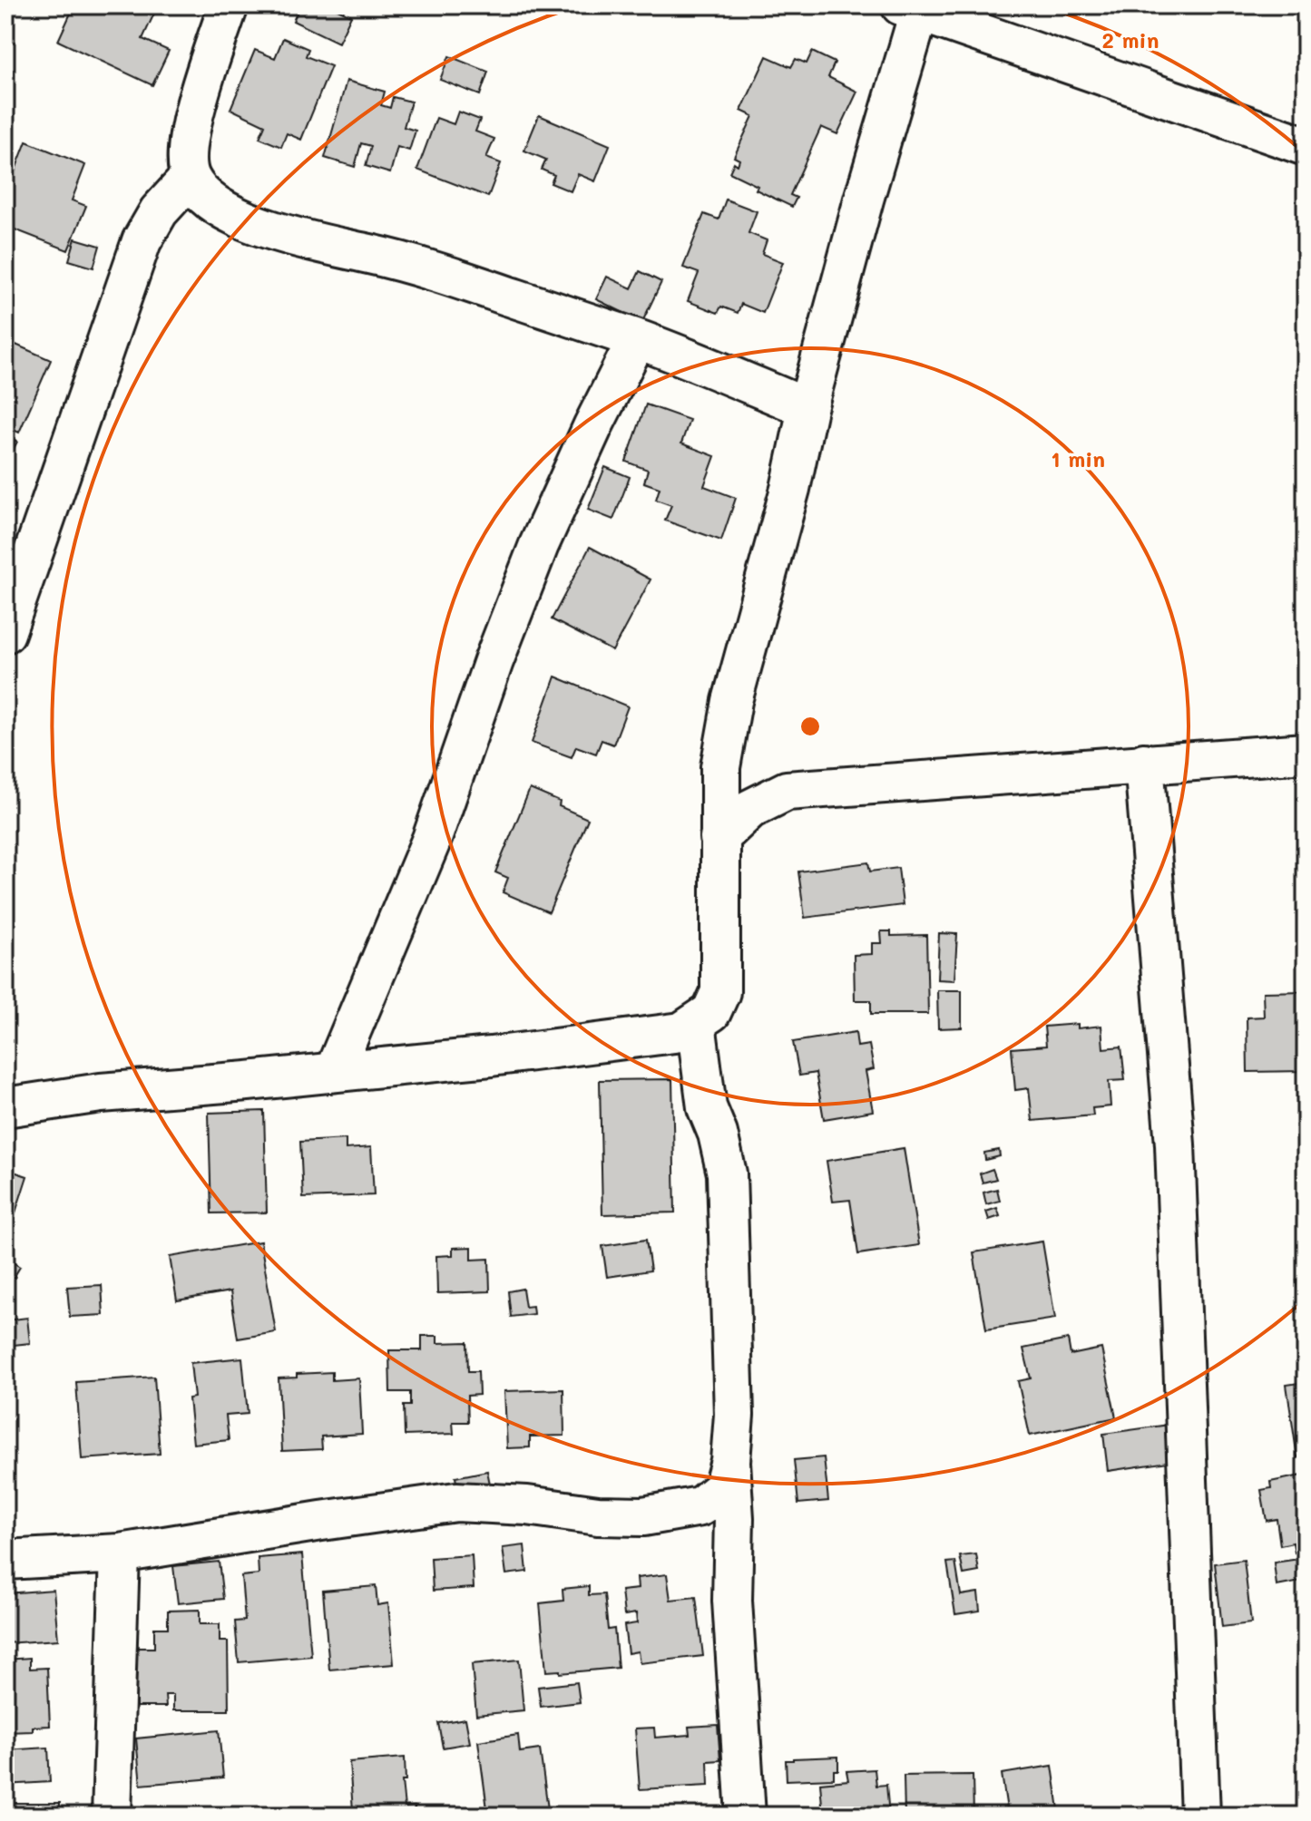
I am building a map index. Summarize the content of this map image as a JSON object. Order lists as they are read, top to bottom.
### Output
{
  "rings": ["2 min", "1 min"]
}
